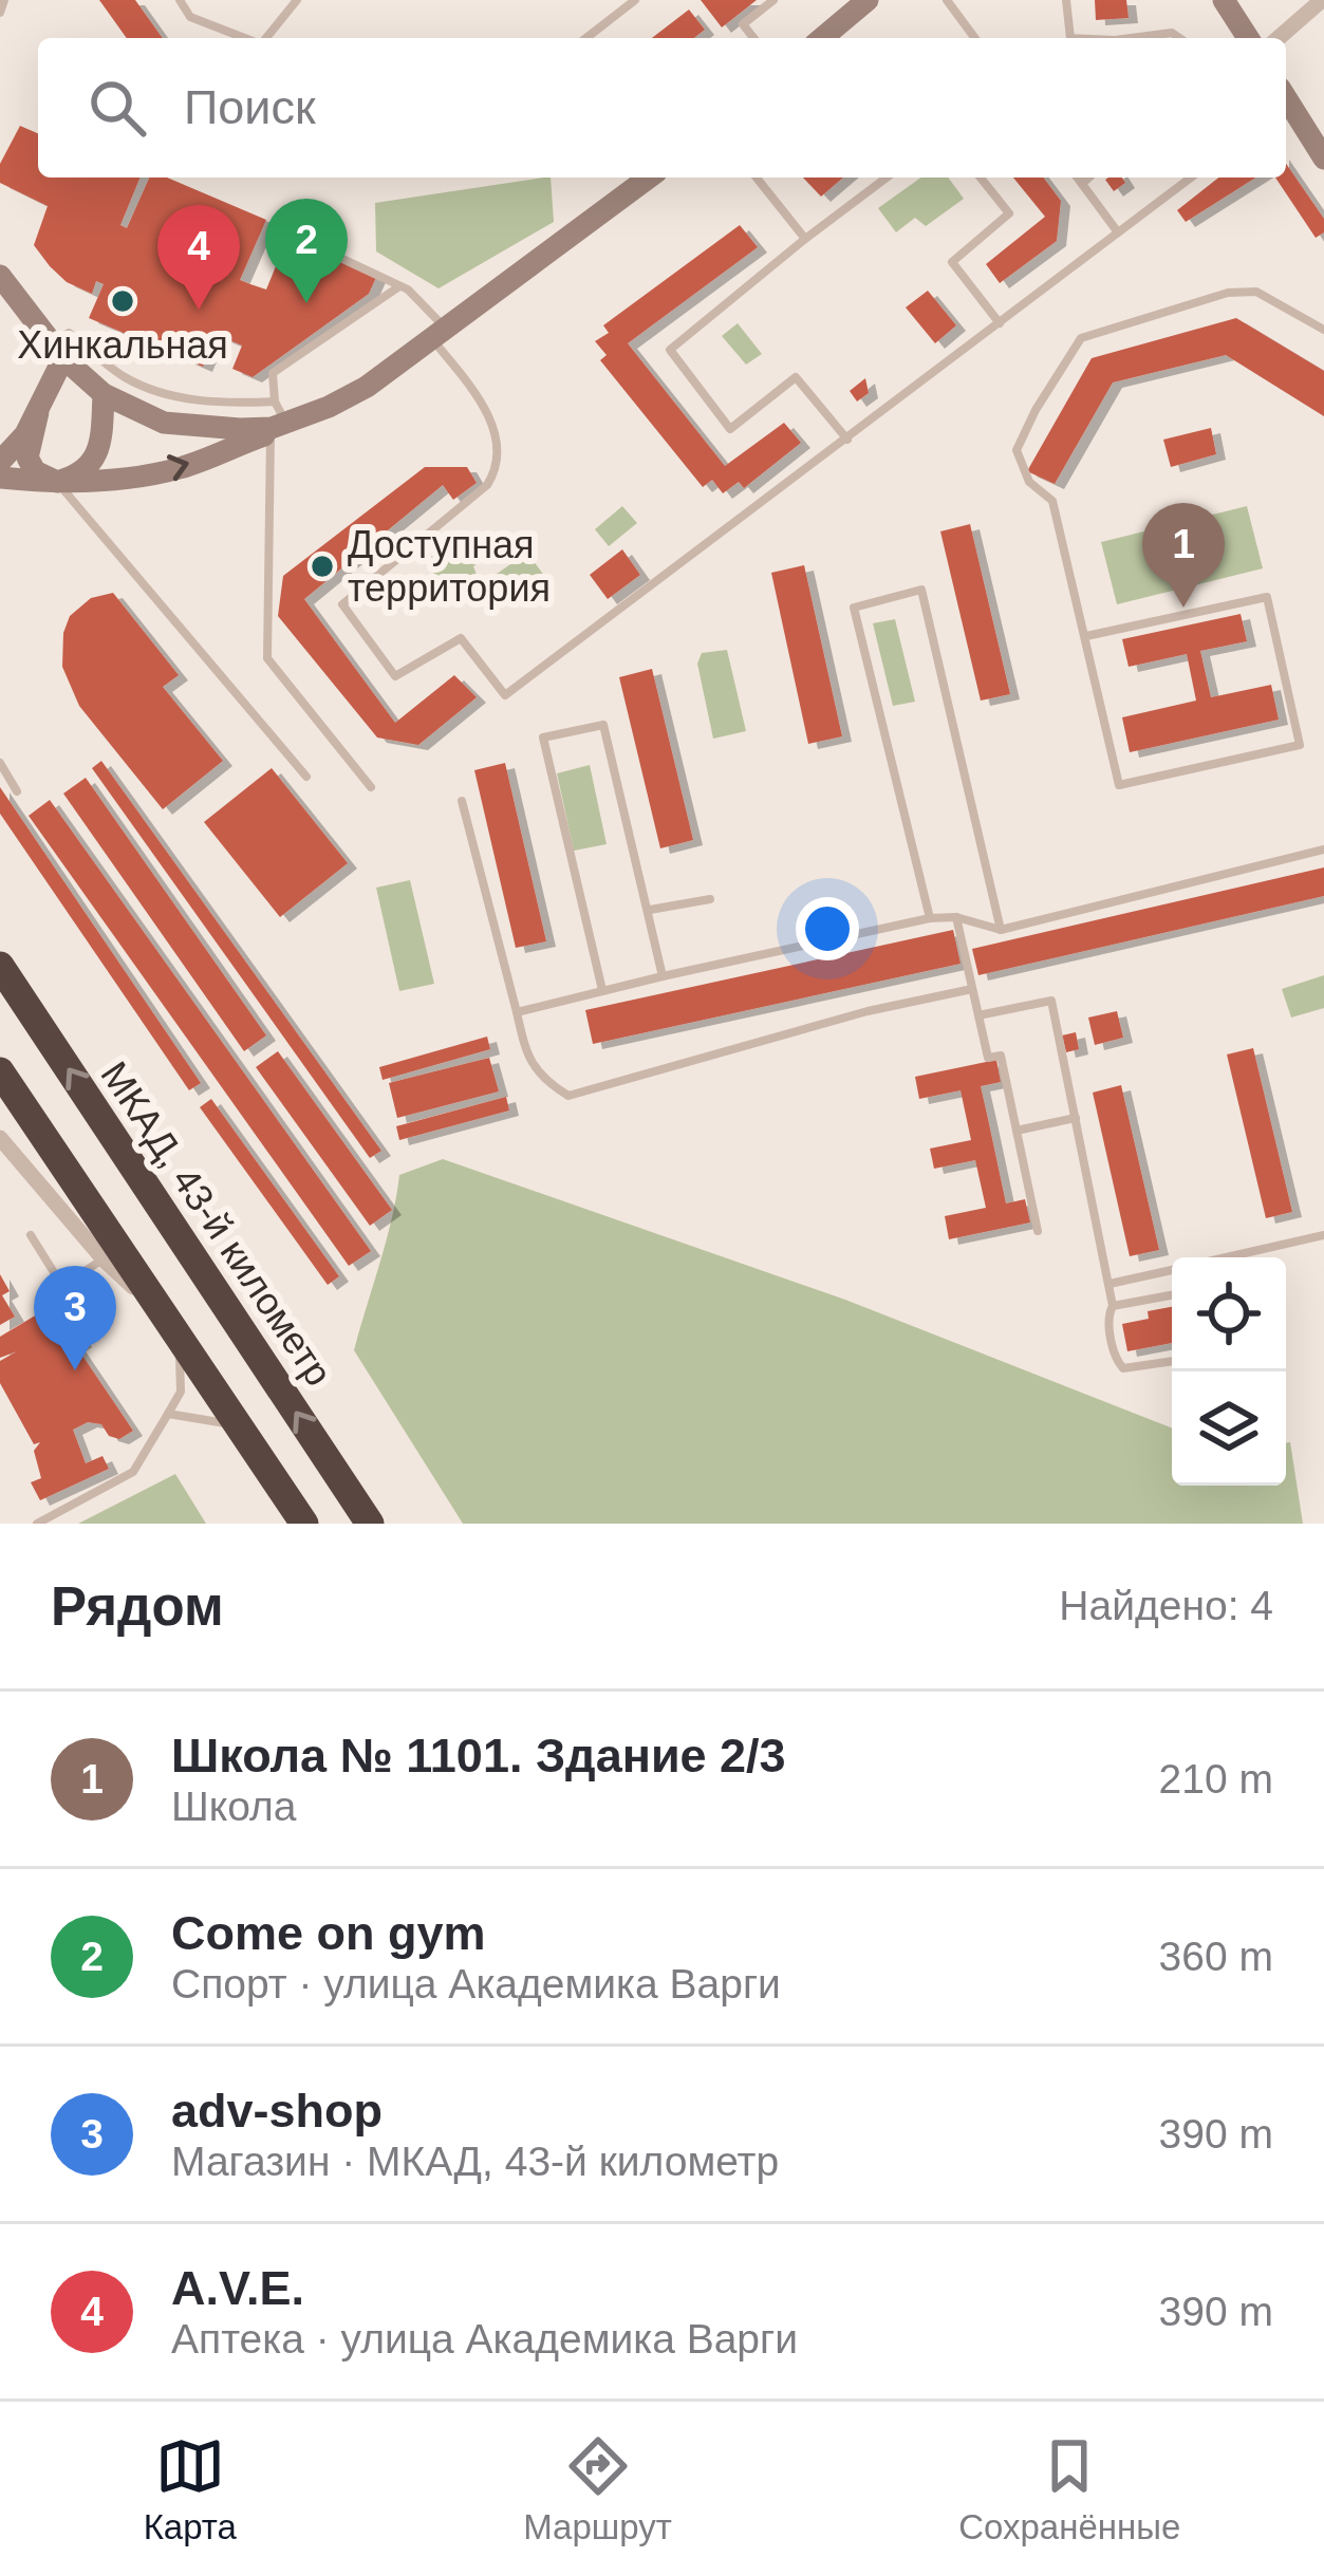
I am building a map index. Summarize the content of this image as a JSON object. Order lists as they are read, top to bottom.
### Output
{
  "streets": {
    "highway": ["МКАД, 43-й километр"]
  },
  "places": ["Хинкальная", "Доступная территория"],
  "page": {
    "search": "Поиск",
    "pins": [
      "2",
      "4",
      "1",
      "3"
    ],
    "heading": ["Рядом", "Найдено: 4"],
    "list": [
      {
        "mark": "1",
        "name": "Школа № 1101. Здание 2/3",
        "note": "Школа",
        "value": "210 m"
      },
      {
        "mark": "2",
        "name": "Come on gym",
        "note": "Спорт · улица Академика Варги",
        "value": "360 m"
      },
      {
        "mark": "3",
        "name": "adv-shop",
        "note": "Магазин · МКАД, 43-й километр",
        "value": "390 m"
      },
      {
        "mark": "4",
        "name": "A.V.E.",
        "note": "Аптека · улица Академика Варги",
        "value": "390 m"
      }
    ],
    "nav": ["Карта", "Маршрут", "Сохранённые"]
  }
}
